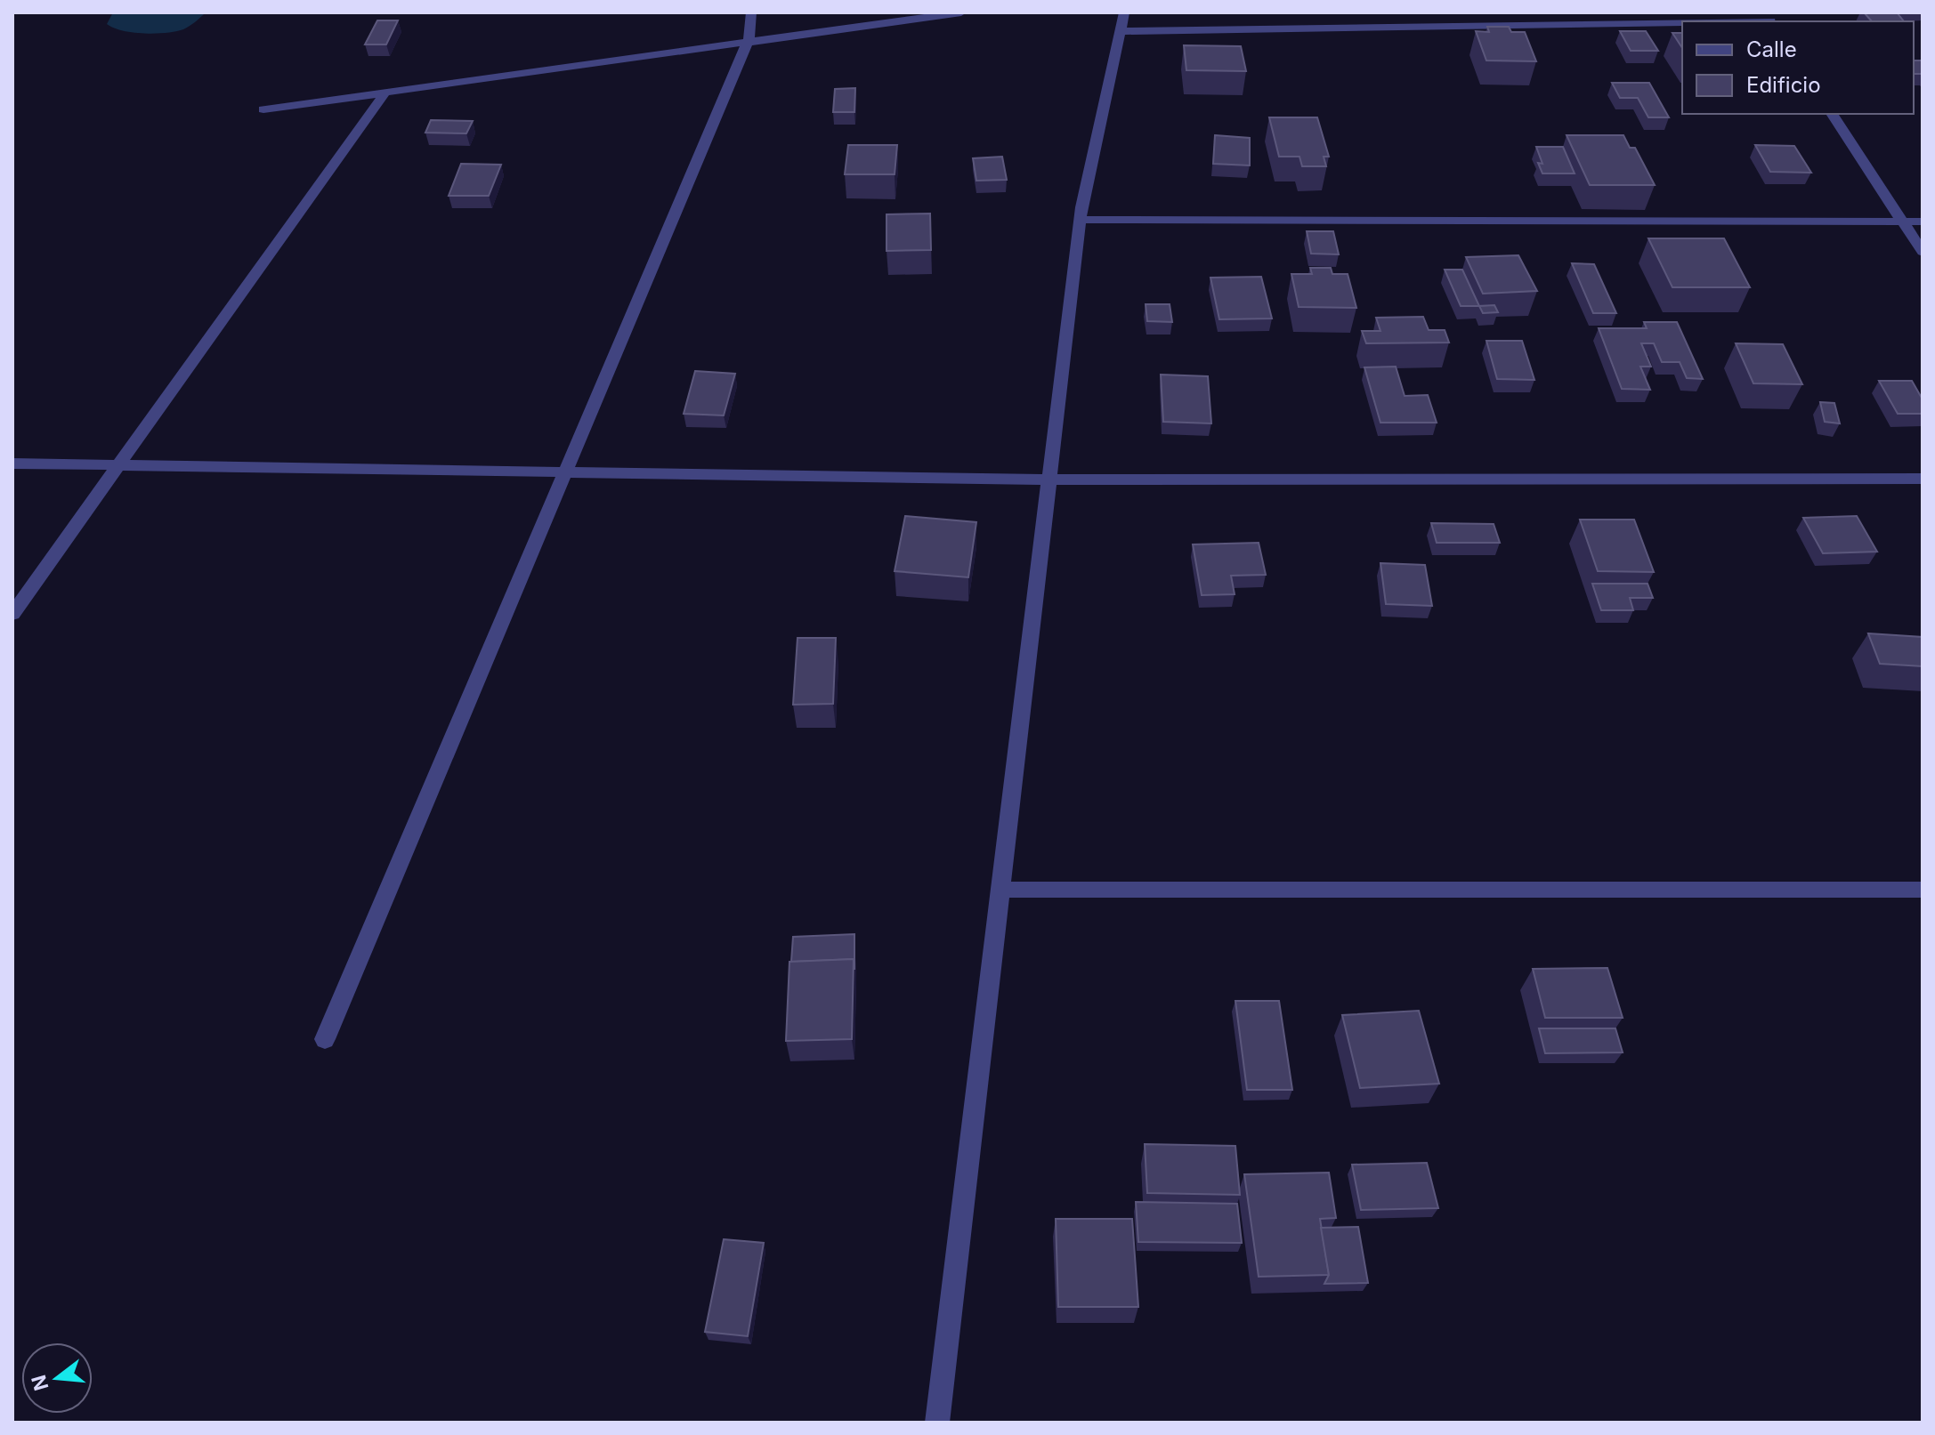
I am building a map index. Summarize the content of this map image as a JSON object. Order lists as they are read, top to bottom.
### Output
{
  "legend": ["Calle", "Edificio"],
  "north": "left"
}
